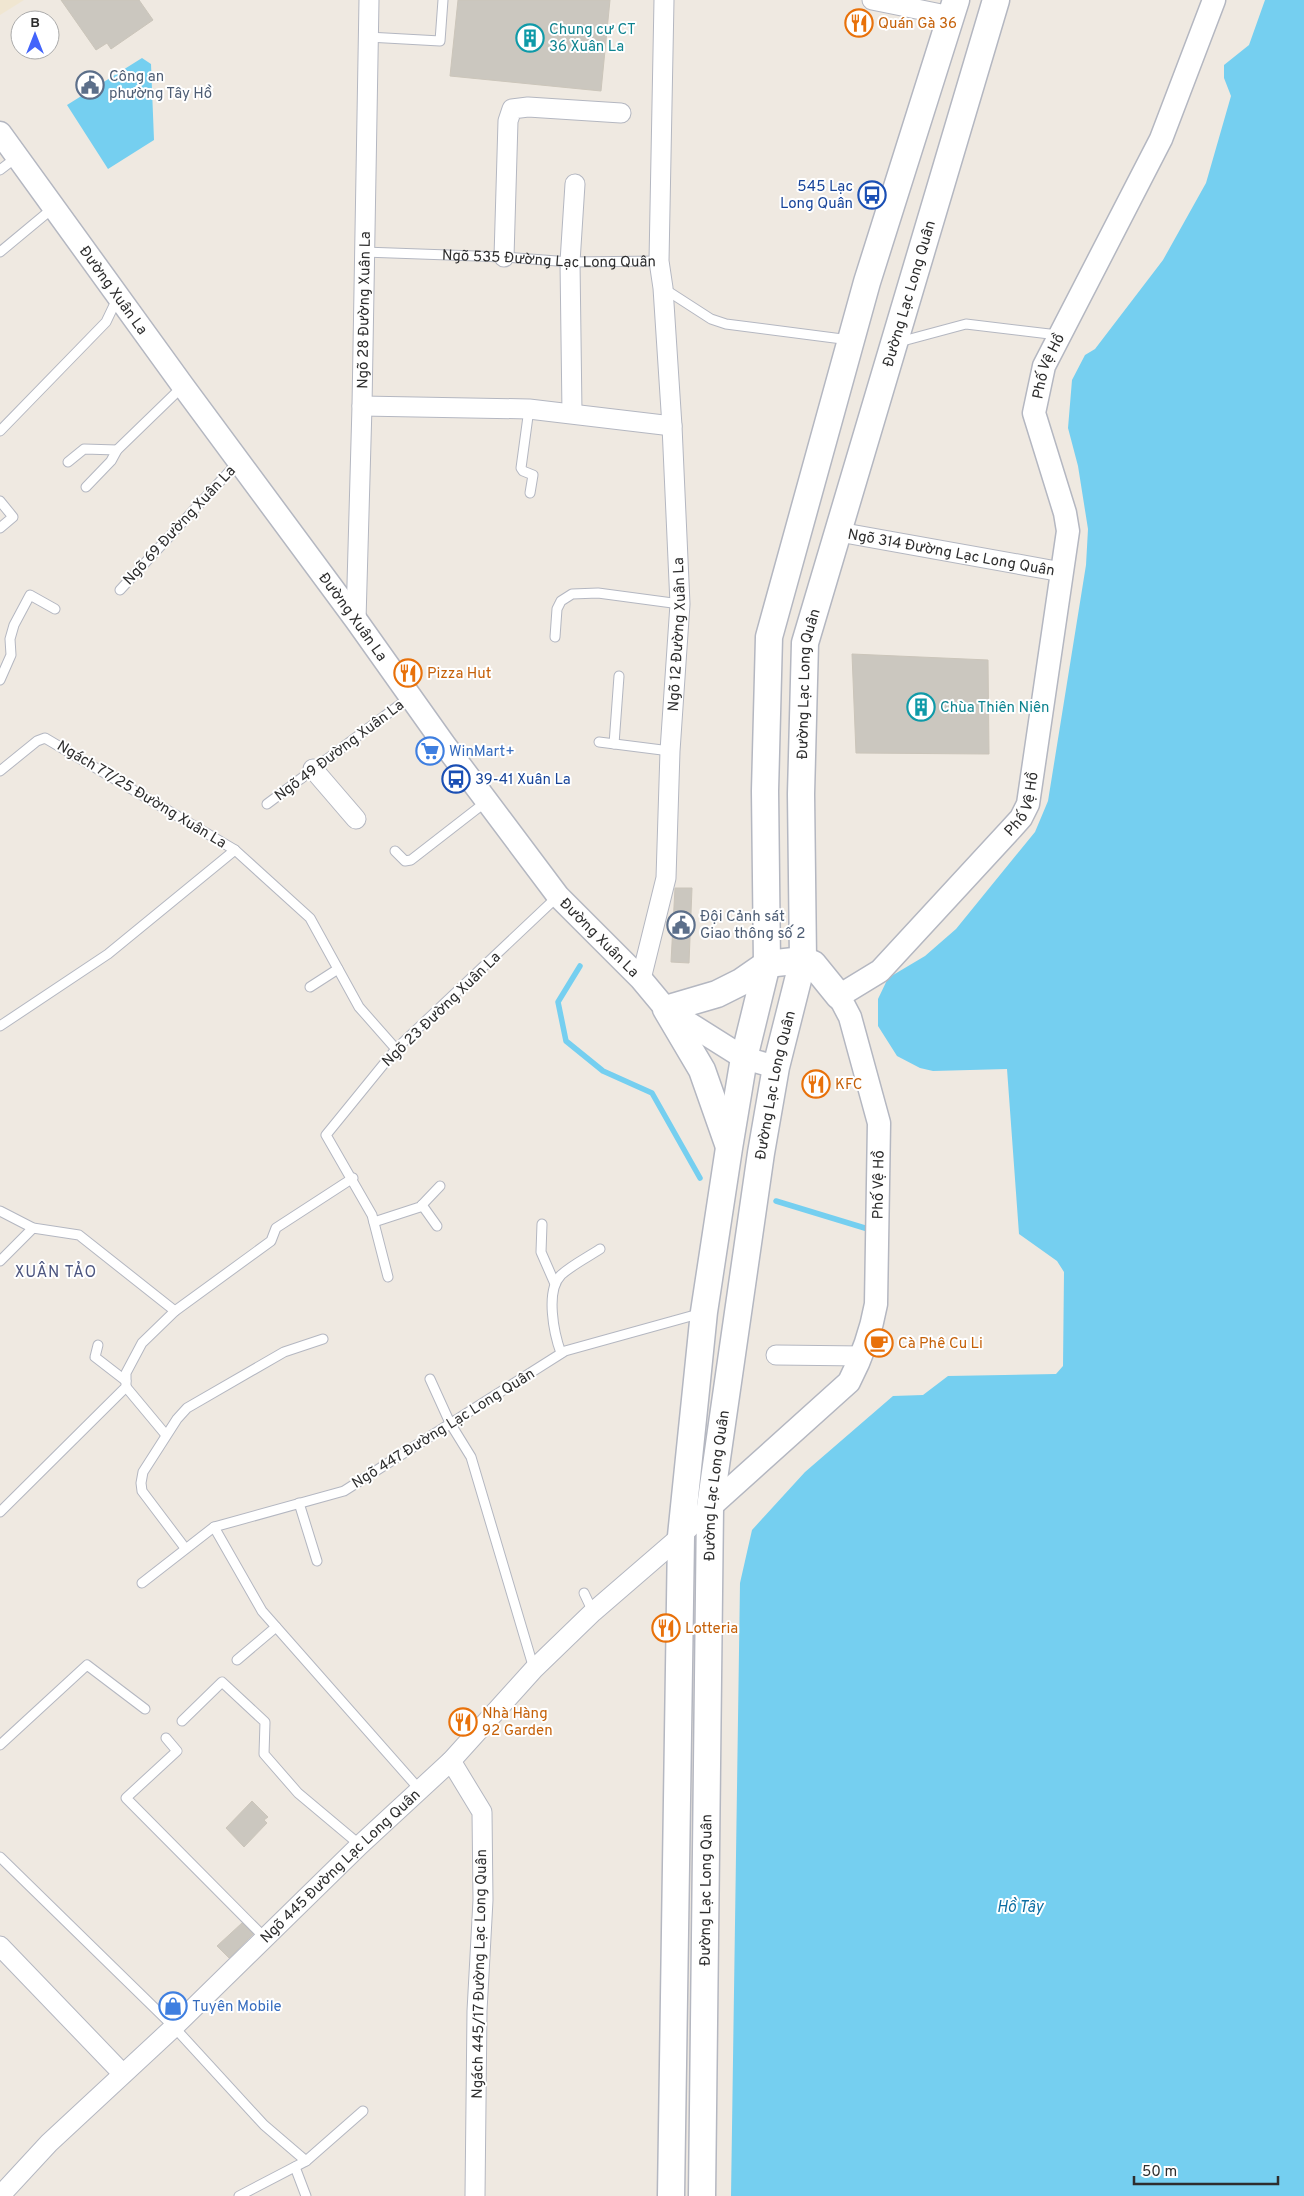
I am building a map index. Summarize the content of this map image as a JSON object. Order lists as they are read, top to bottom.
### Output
{
  "streets": {
    "main road": ["Đường Lạc Long Quân"],
    "street": [
      "Ngõ 535 Đường Lạc Long Quân",
      "Đường Xuân La",
      "Ngõ 28 Đường Xuân La",
      "Phố Vệ Hồ",
      "Ngõ 314 Đường Lạc Long Quân",
      "Ngõ 12 Đường Xuân La",
      "Ngõ 445 Đường Lạc Long Quân",
      "Ngách 445/17 Đường Lạc Long Quân"
    ],
    "lane": [
      "Ngõ 69 Đường Xuân La",
      "Ngõ 49 Đường Xuân La",
      "Ngách 77/25 Đường Xuân La",
      "Ngõ 23 Đường Xuân La",
      "Ngõ 447 Đường Lạc Long Quân"
    ]
  },
  "crossings": [
    ["Ngõ 535 Đường Lạc Long Quân", "Đường Lạc Long Quân"],
    ["Ngõ 535 Đường Lạc Long Quân", "Ngõ 28 Đường Xuân La"],
    ["Ngõ 535 Đường Lạc Long Quân", "Ngõ 12 Đường Xuân La"],
    ["Đường Xuân La", "Đường Lạc Long Quân"],
    ["Đường Xuân La", "Ngõ 28 Đường Xuân La"],
    ["Đường Xuân La", "Ngõ 69 Đường Xuân La"],
    ["Đường Xuân La", "Ngõ 12 Đường Xuân La"],
    ["Đường Xuân La", "Ngõ 49 Đường Xuân La"],
    ["Đường Xuân La", "Ngõ 23 Đường Xuân La"],
    ["Đường Lạc Long Quân", "Phố Vệ Hồ"],
    ["Đường Lạc Long Quân", "Ngõ 314 Đường Lạc Long Quân"],
    ["Đường Lạc Long Quân", "Ngõ 447 Đường Lạc Long Quân"],
    ["Đường Lạc Long Quân", "Ngõ 445 Đường Lạc Long Quân"],
    ["Phố Vệ Hồ", "Ngõ 314 Đường Lạc Long Quân"],
    ["Phố Vệ Hồ", "Ngõ 445 Đường Lạc Long Quân"],
    ["Ngõ 445 Đường Lạc Long Quân", "Ngách 445/17 Đường Lạc Long Quân"]
  ],
  "districts": ["XUÂN TẢO"],
  "water": ["Hồ Tây"],
  "places": {
    "restaurant": [
      "Quán Gà 36",
      "Pizza Hut",
      "KFC",
      "Lotteria",
      "Nhà Hàng 92 Garden"
    ],
    "building": ["Chung cư CT 36 Xuân La", "Chùa Thiên Niên"],
    "public building": ["Công an phường Tây Hồ", "Đội Cảnh sát Giao thông số 2"],
    "bus stop": ["545 Lạc Long Quân", "39-41 Xuân La"],
    "supermarket": ["WinMart+"],
    "cafe": ["Cà Phê Cu Li"],
    "shop": ["Tuyên Mobile"]
  },
  "scale_bar": "50 m",
  "north": "top"
}
